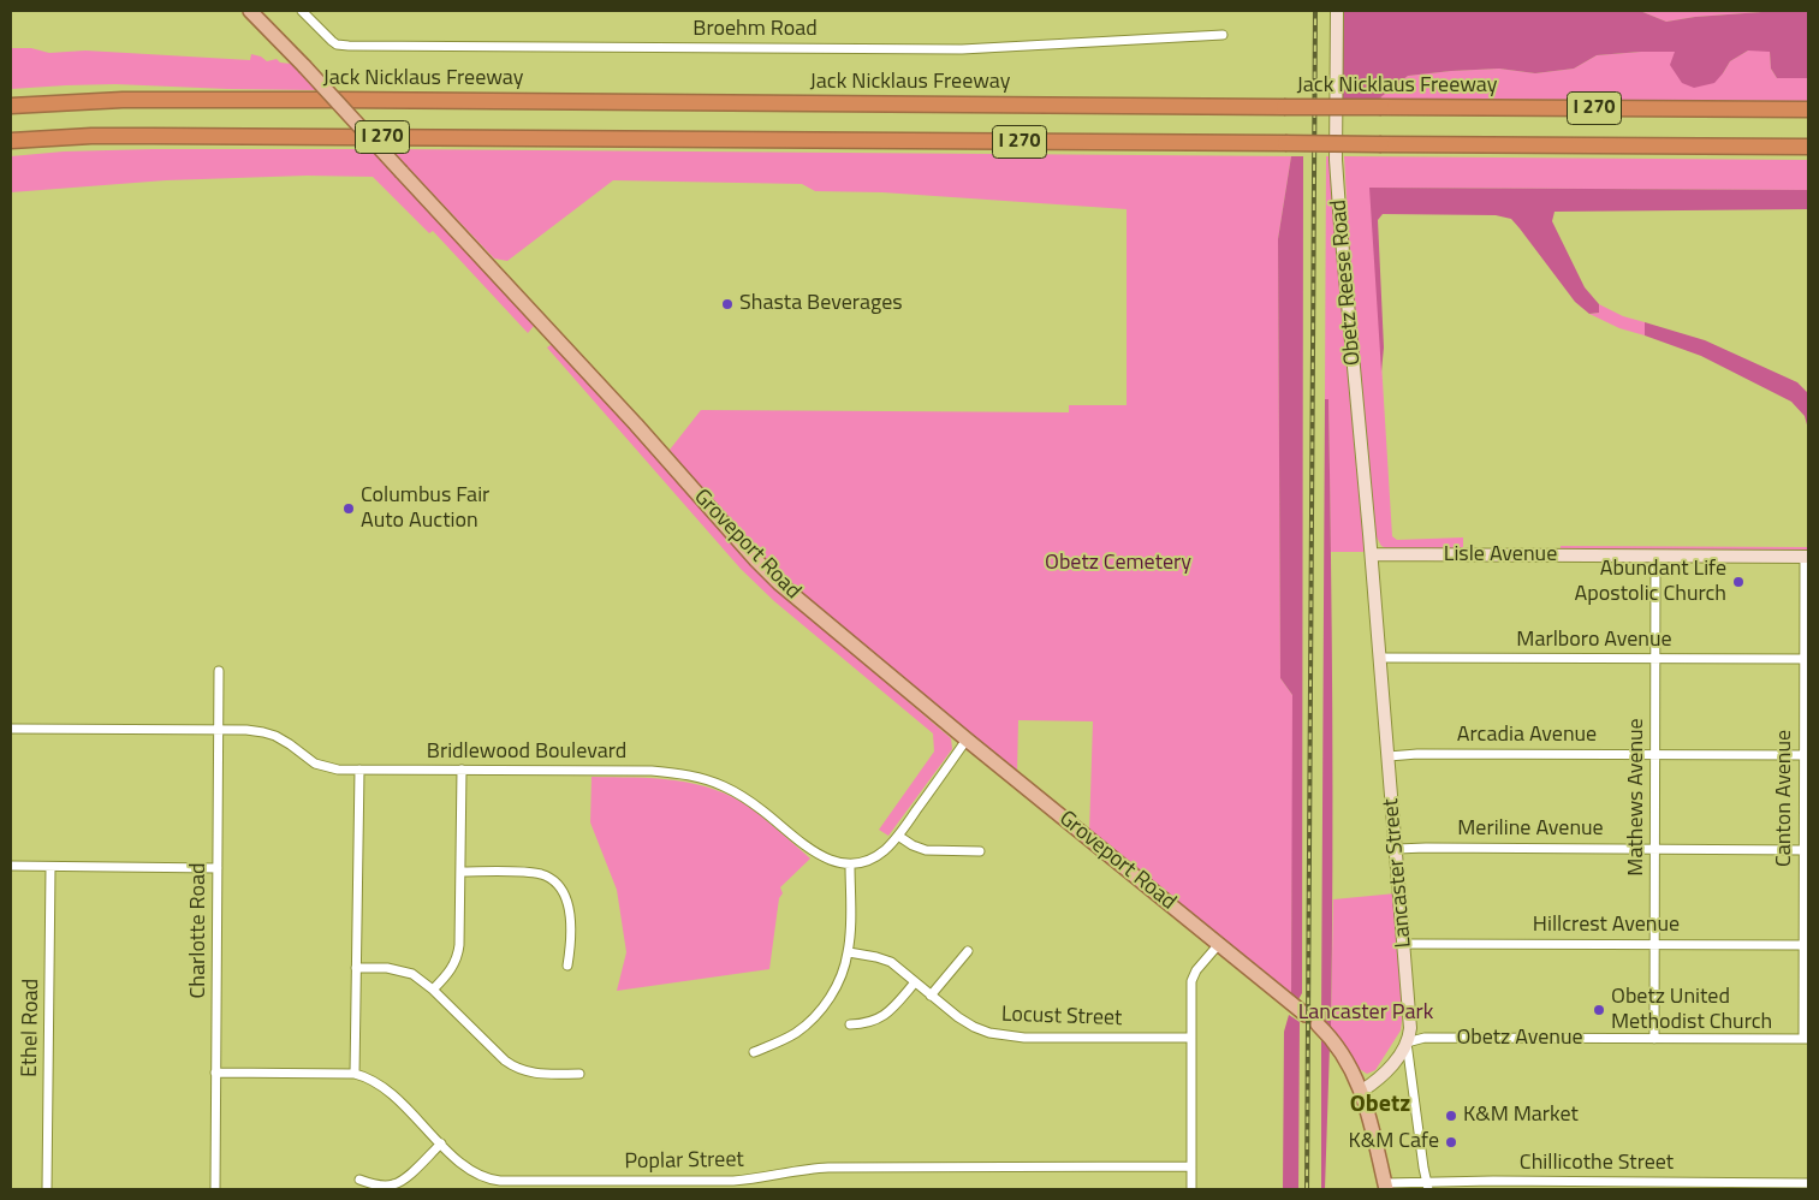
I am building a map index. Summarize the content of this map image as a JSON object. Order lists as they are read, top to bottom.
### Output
{
  "streets": {
    "highway": ["Jack Nicklaus Freeway", "I 270"],
    "main road": ["Groveport Road"],
    "street": [
      "Broehm Road",
      "Obetz Reese Road",
      "Lisle Avenue",
      "Marlboro Avenue",
      "Arcadia Avenue",
      "Bridlewood Boulevard",
      "Mathews Avenue",
      "Canton Avenue",
      "Meriline Avenue",
      "Lancaster Street",
      "Hillcrest Avenue",
      "Charlotte Road",
      "Locust Street",
      "Ethel Road",
      "Obetz Avenue",
      "Poplar Street",
      "Chillicothe Street"
    ]
  },
  "crossings": [
    ["Obetz Reese Road", "Lisle Avenue"],
    ["Obetz Reese Road", "Lancaster Street"],
    ["Groveport Road", "Bridlewood Boulevard"],
    ["Lisle Avenue", "Mathews Avenue"],
    ["Lisle Avenue", "Canton Avenue"],
    ["Lisle Avenue", "Lancaster Street"],
    ["Marlboro Avenue", "Mathews Avenue"],
    ["Marlboro Avenue", "Canton Avenue"],
    ["Marlboro Avenue", "Lancaster Street"],
    ["Arcadia Avenue", "Mathews Avenue"],
    ["Arcadia Avenue", "Canton Avenue"],
    ["Arcadia Avenue", "Lancaster Street"],
    ["Bridlewood Boulevard", "Charlotte Road"],
    ["Mathews Avenue", "Meriline Avenue"],
    ["Mathews Avenue", "Hillcrest Avenue"],
    ["Mathews Avenue", "Obetz Avenue"],
    ["Canton Avenue", "Meriline Avenue"],
    ["Canton Avenue", "Hillcrest Avenue"],
    ["Canton Avenue", "Obetz Avenue"],
    ["Meriline Avenue", "Lancaster Street"],
    ["Lancaster Street", "Hillcrest Avenue"],
    ["Lancaster Street", "Obetz Avenue"],
    ["Lancaster Street", "Chillicothe Street"],
    ["Charlotte Road", "Poplar Street"]
  ],
  "districts": ["Obetz"],
  "parks": ["Obetz Cemetery", "Lancaster Park"],
  "places": [
    "Shasta Beverages",
    "Columbus Fair Auto Auction",
    "Abundant Life Apostolic Church",
    "Obetz United Methodist Church",
    "K&M Market",
    "K&M Cafe"
  ]
}
